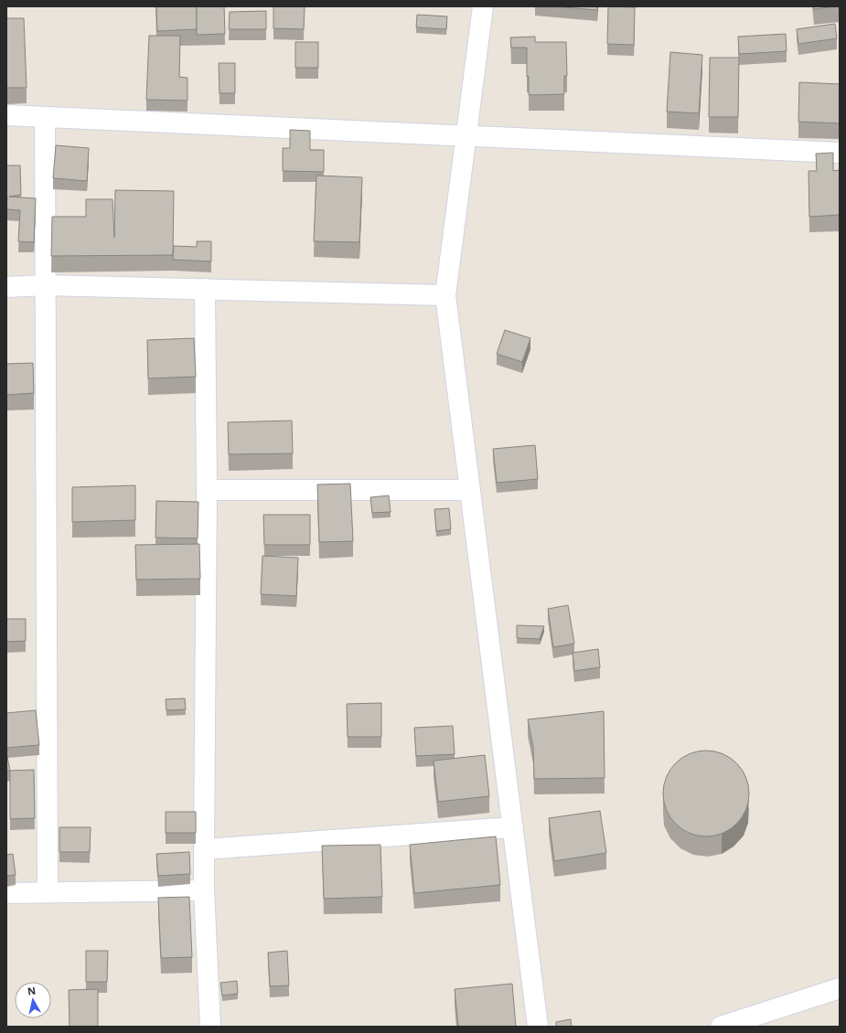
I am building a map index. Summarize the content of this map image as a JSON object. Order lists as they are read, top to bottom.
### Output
{
  "north": "top"
}
